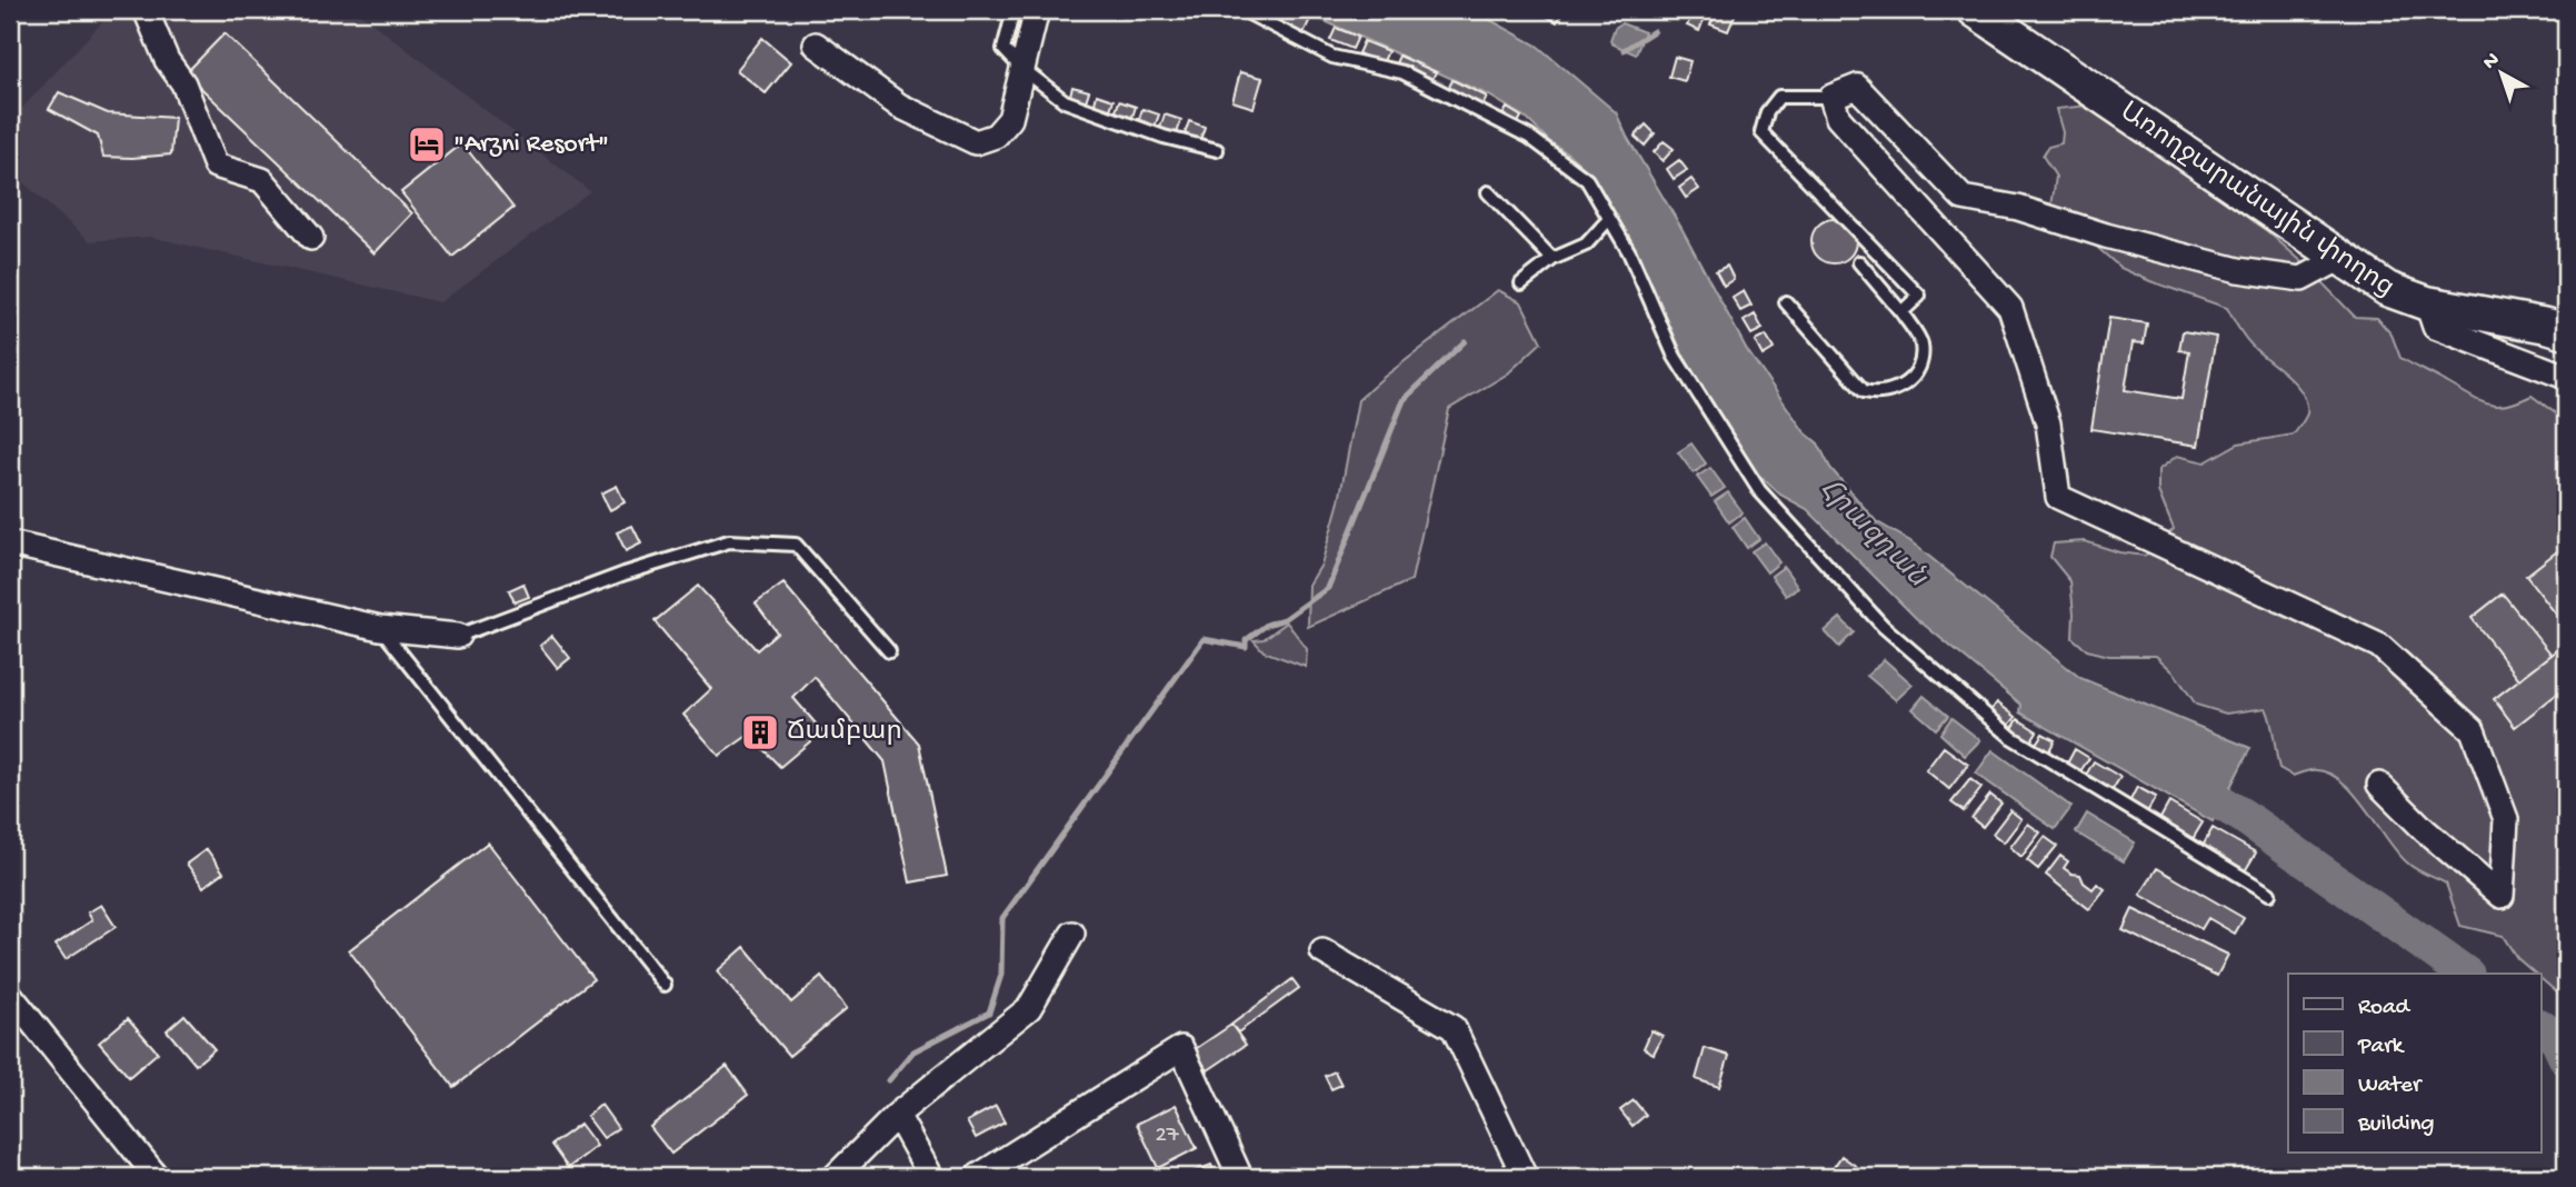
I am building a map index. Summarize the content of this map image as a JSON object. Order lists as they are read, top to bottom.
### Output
{
  "streets": {
    "main road": ["Առողջարանային փողոց"]
  },
  "water": ["Հրազդան"],
  "places": {
    "hotel": ["\"Arzni Resort\""],
    "building": ["Ճամբար"]
  },
  "house_numbers": ["27"],
  "legend": [
    "Road",
    "Park",
    "Water",
    "Building"
  ],
  "north": "top left"
}
